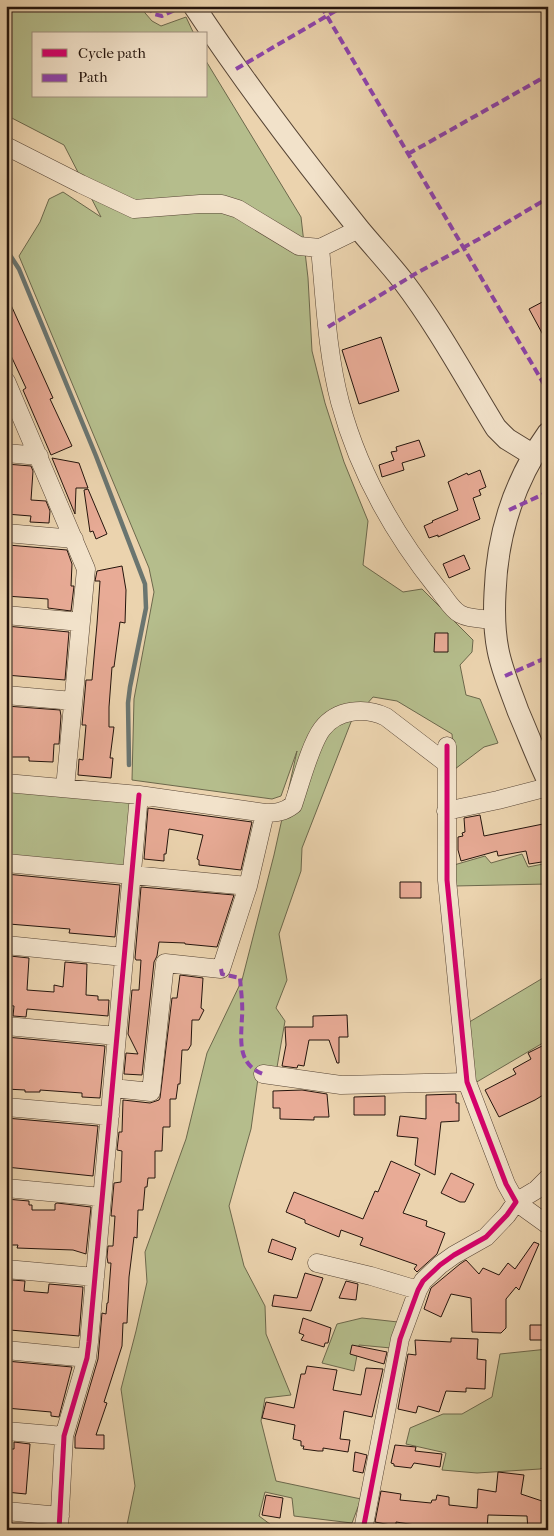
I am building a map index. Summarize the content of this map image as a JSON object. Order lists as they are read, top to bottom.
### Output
{
  "legend": ["Cycle path", "Path"]
}
